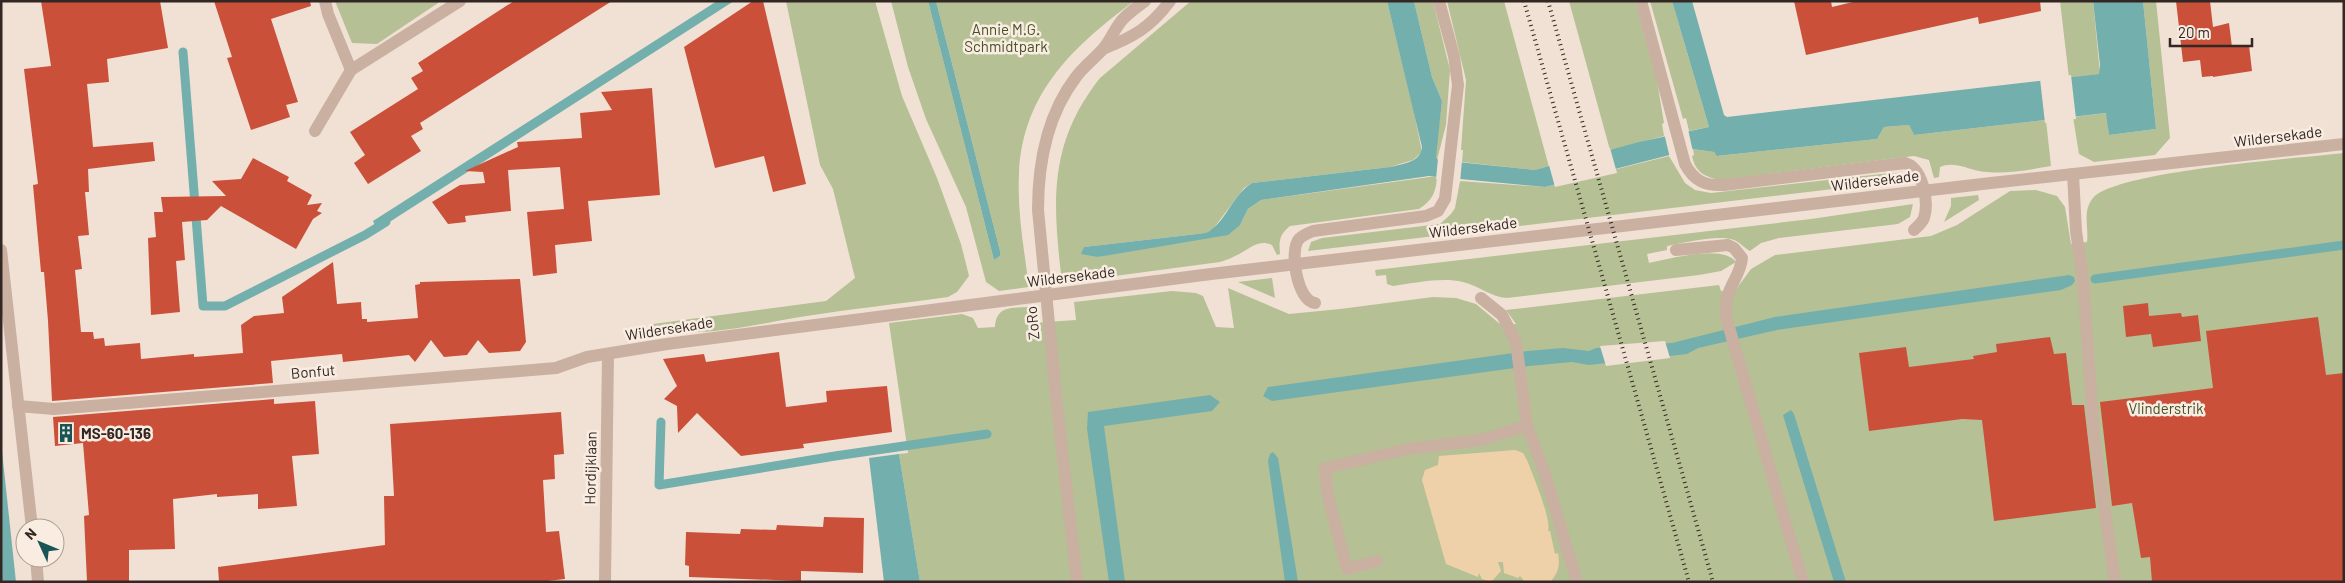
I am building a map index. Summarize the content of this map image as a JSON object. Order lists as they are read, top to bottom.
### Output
{
  "streets": {
    "street": [
      "Wildersekade",
      "ZoRo",
      "Bonfut",
      "Hordijklaan"
    ]
  },
  "crossings": [
    ["Wildersekade", "ZoRo"],
    ["Wildersekade", "Bonfut"],
    ["Wildersekade", "Hordijklaan"],
    ["Bonfut", "Hordijklaan"]
  ],
  "parks": ["Annie M.G. Schmidtpark", "Vlinderstrik"],
  "places": {
    "building": ["MS-60-136"]
  },
  "scale_bar": "20 m",
  "north": "top left"
}
